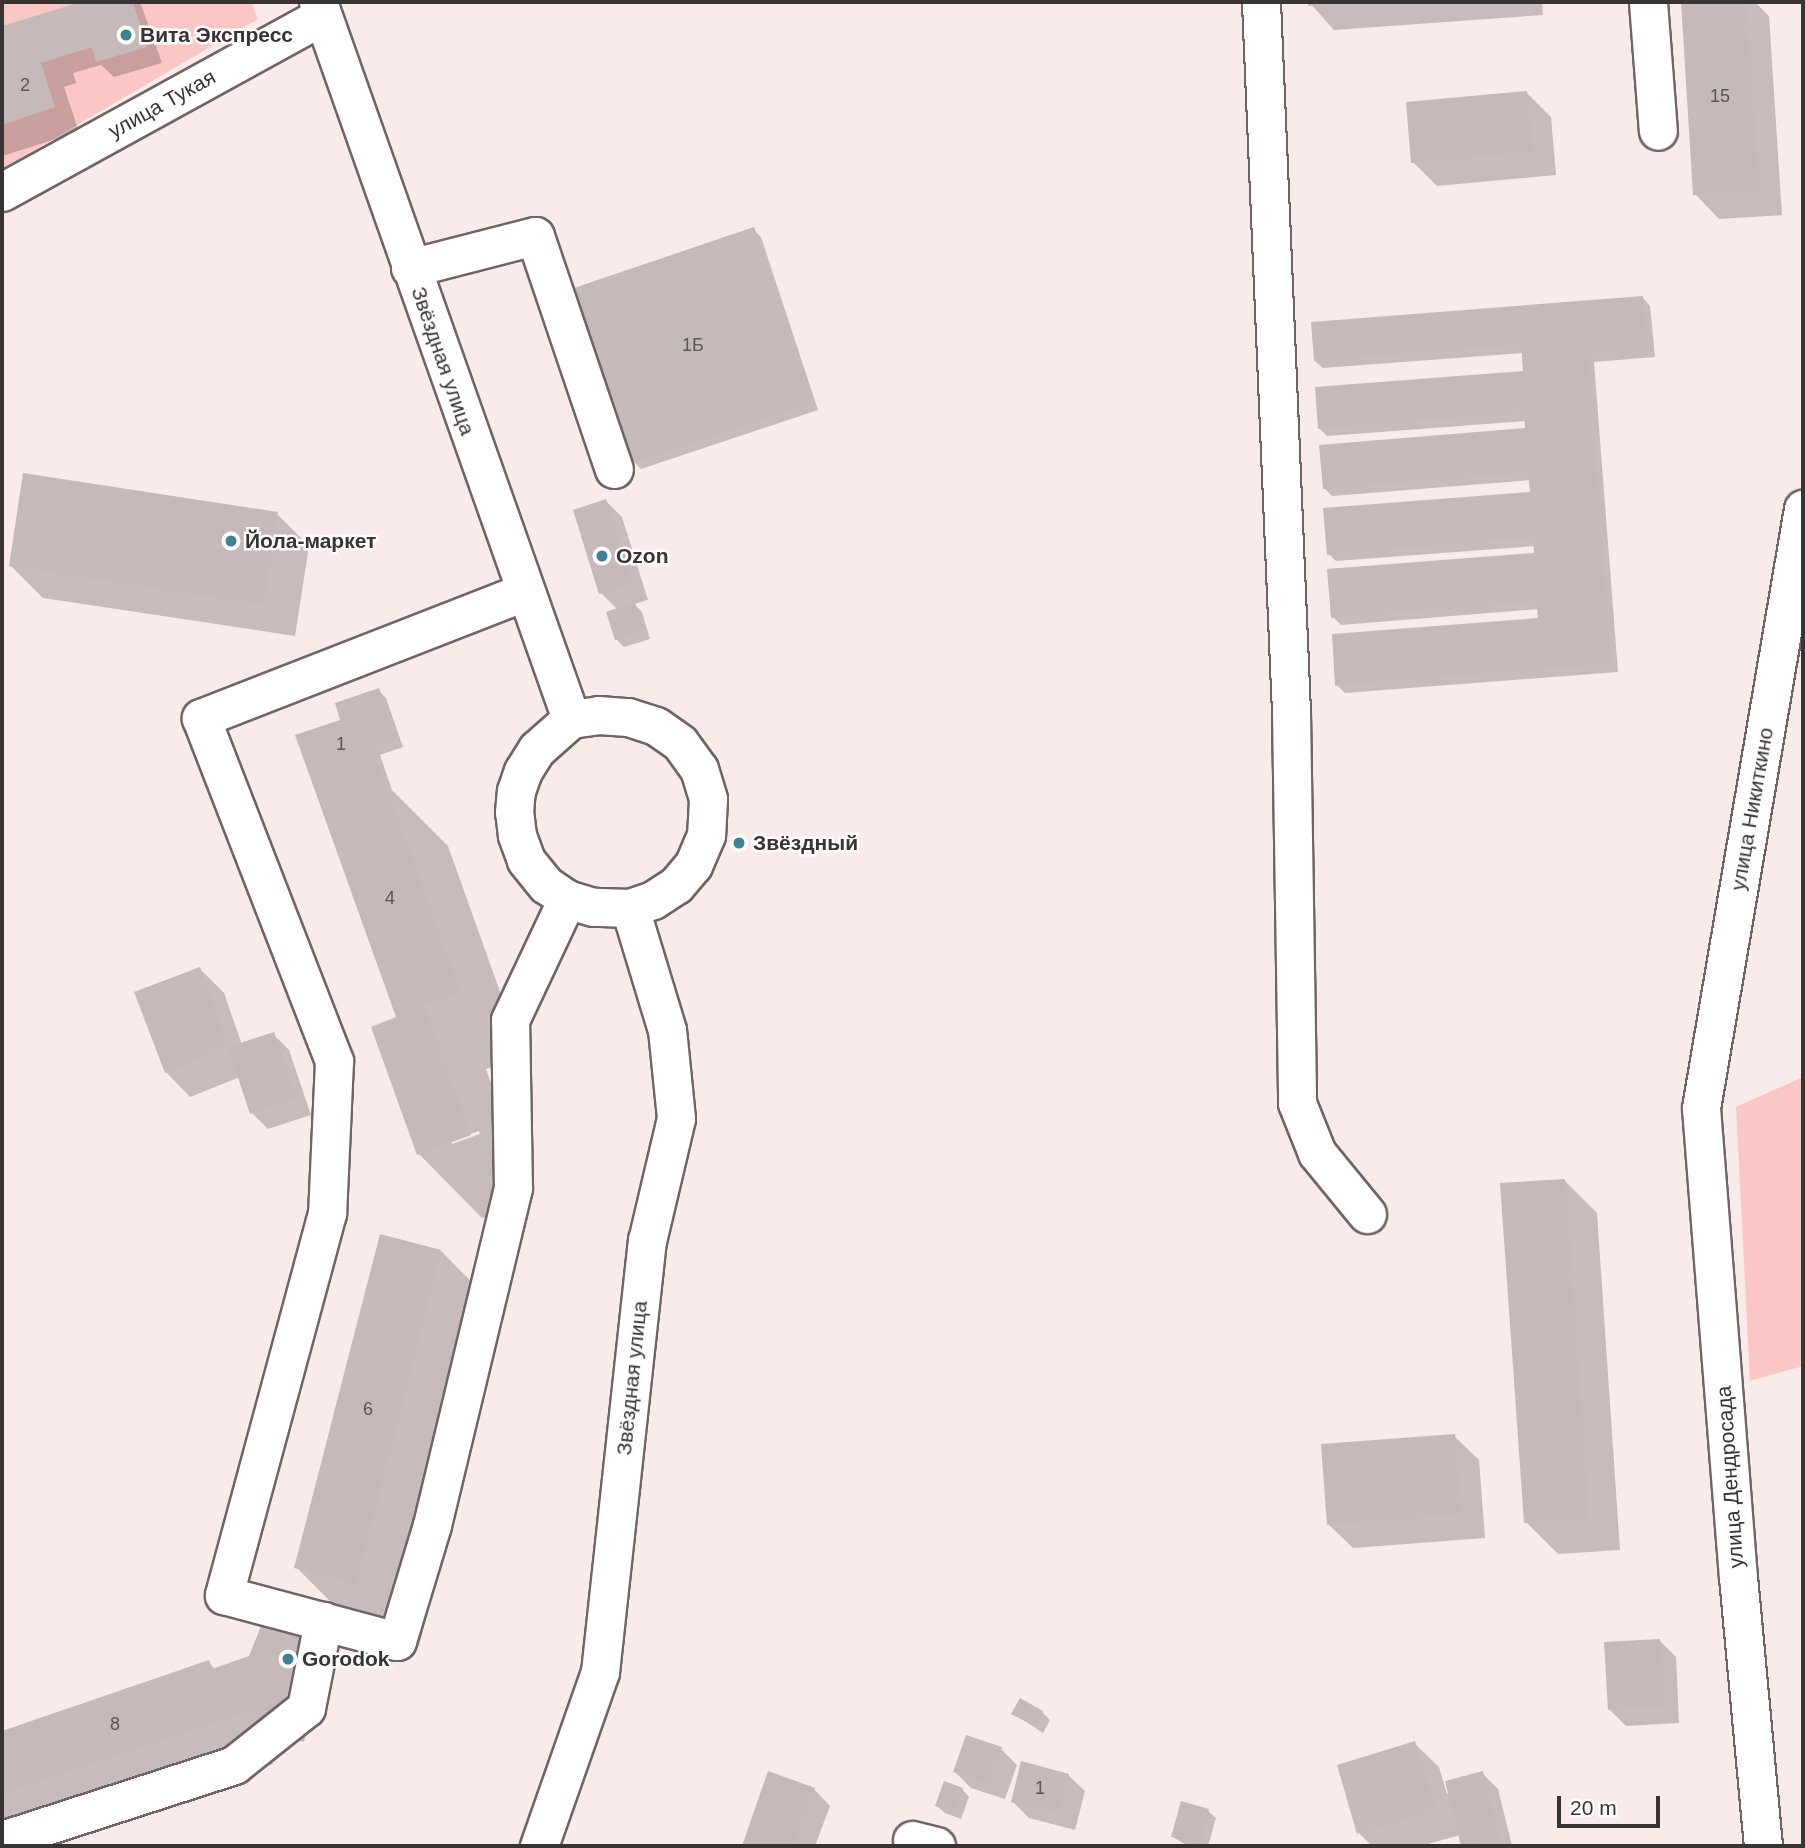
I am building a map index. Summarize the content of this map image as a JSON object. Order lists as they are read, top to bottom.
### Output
{
  "streets": {
    "street": [
      "улица Тукая",
      "Звёздная улица",
      "улица Никиткино",
      "улица Дендросада"
    ]
  },
  "crossings": [
    ["улица Тукая", "Звёздная улица"],
    ["улица Никиткино", "улица Дендросада"]
  ],
  "places": [
    "Вита Экспресс",
    "Йола-маркет",
    "Ozon",
    "Звёздный",
    "Gorodok"
  ],
  "house_numbers": [
    "2",
    "15",
    "1Б",
    "1",
    "4",
    "6",
    "8",
    "1"
  ],
  "scale_bar": "20 m"
}
